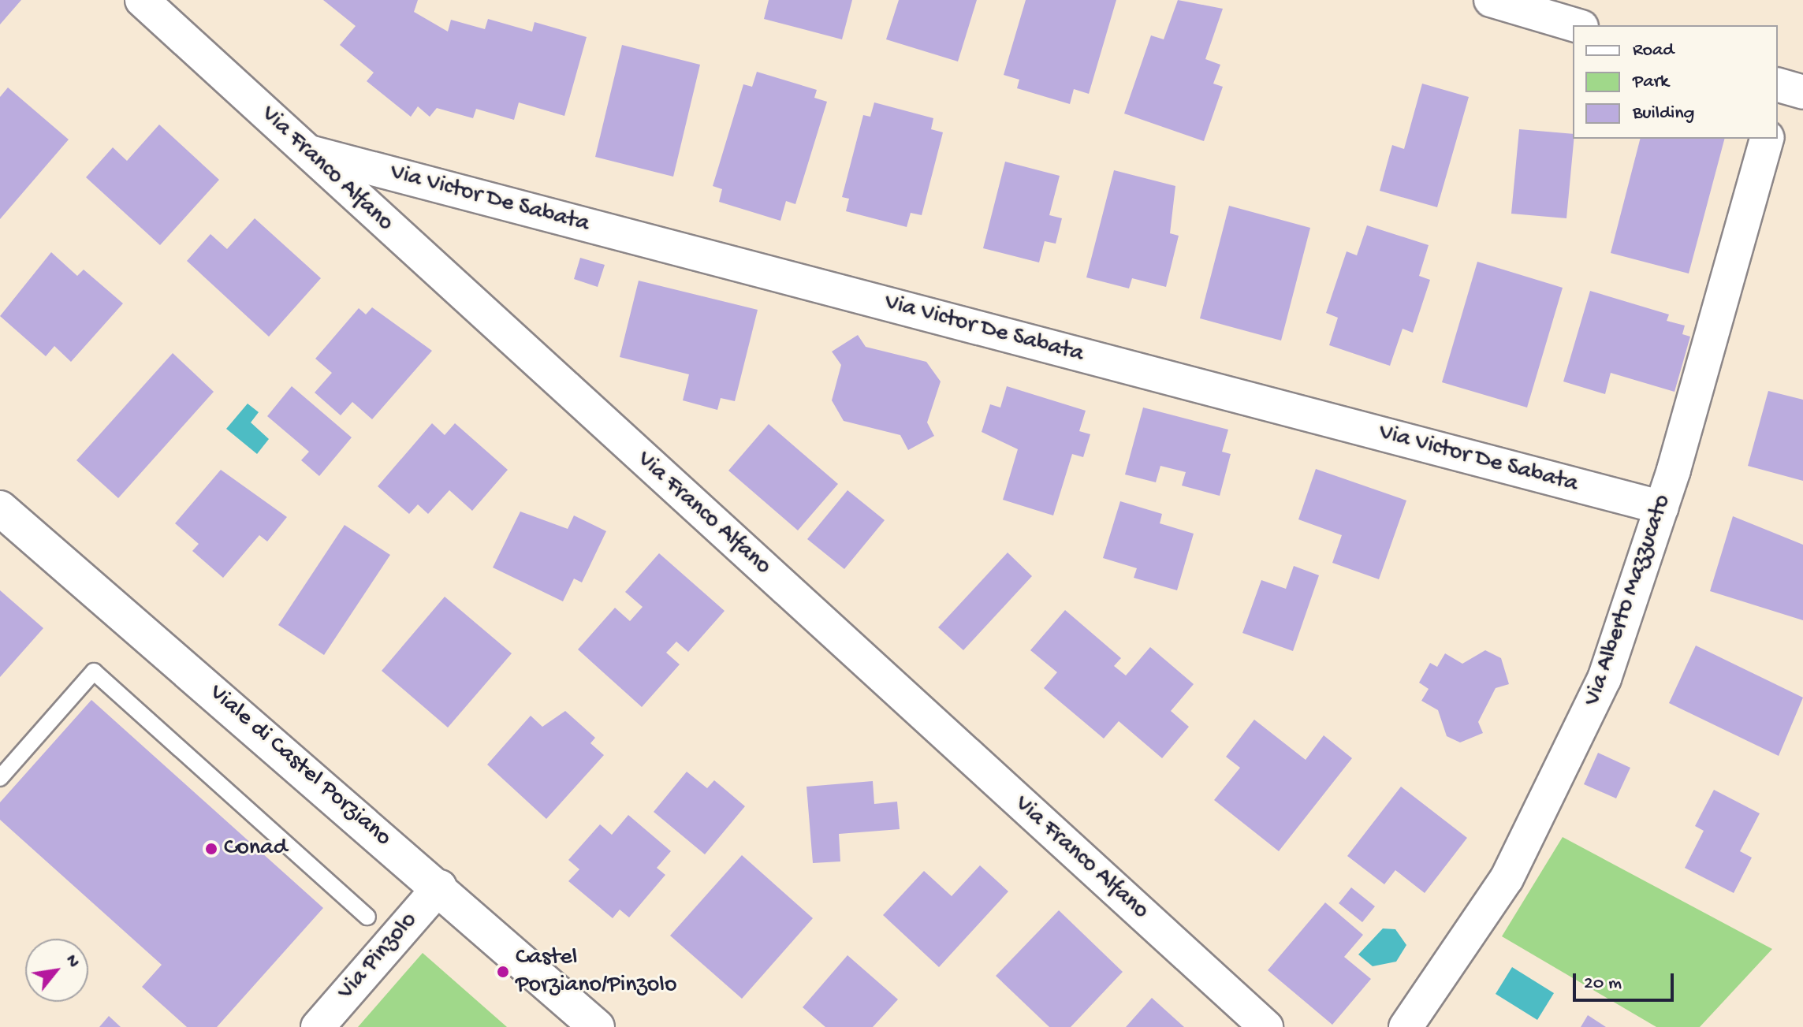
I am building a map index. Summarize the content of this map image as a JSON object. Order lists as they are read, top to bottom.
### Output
{
  "streets": {
    "street": [
      "Via Franco Alfano",
      "Via Victor De Sabata",
      "Via Alberto Mazzucato",
      "Viale di Castel Porziano",
      "Via Pinzolo"
    ]
  },
  "crossings": [
    ["Via Franco Alfano", "Via Victor De Sabata"],
    ["Via Victor De Sabata", "Via Alberto Mazzucato"],
    ["Viale di Castel Porziano", "Via Pinzolo"]
  ],
  "places": ["Conad", "Castel Porziano/Pinzolo"],
  "legend": ["Road", "Park", "Building"],
  "scale_bar": "20 m",
  "north": "top right"
}
